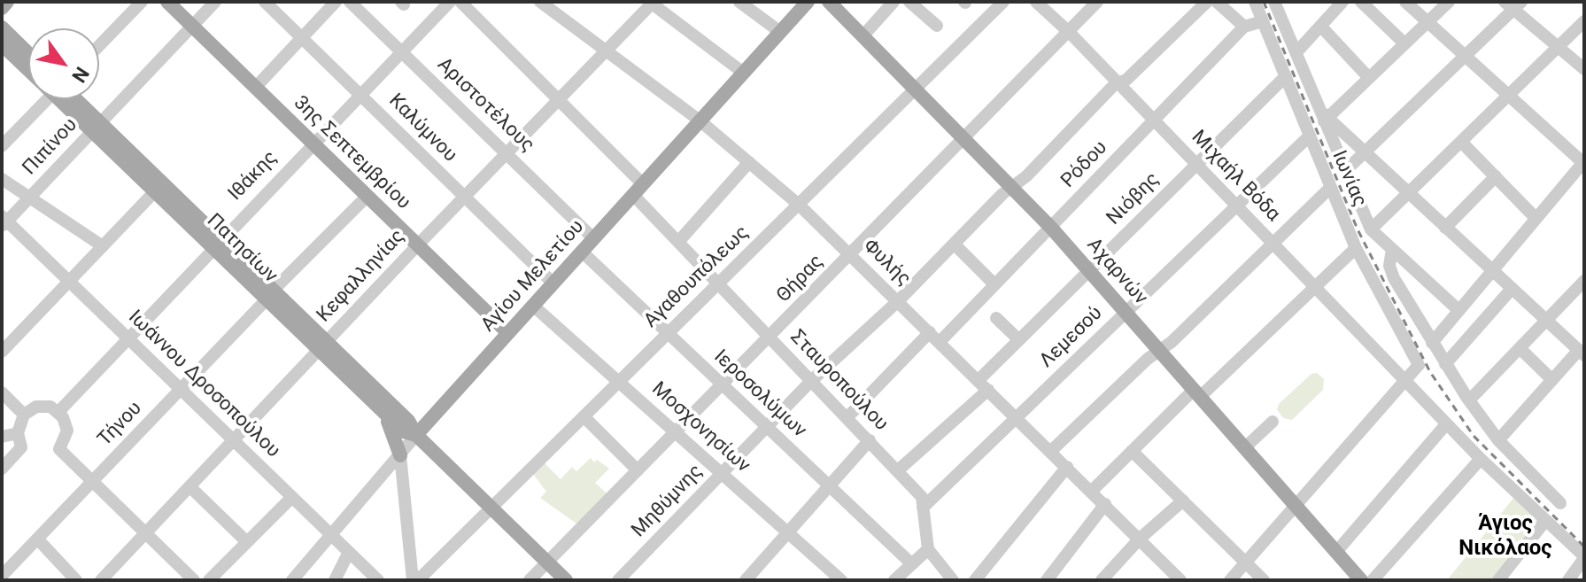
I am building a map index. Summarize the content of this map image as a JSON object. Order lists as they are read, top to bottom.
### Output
{
  "streets": {
    "main road": [
      "3ης Σεπτεμβρίου",
      "Πατησίων",
      "Αχαρνών",
      "Αγίου Μελετίου"
    ],
    "street": [
      "Αριστοτέλους",
      "Καλύμνου",
      "Πιπίνου",
      "Ρόδου",
      "Ιθάκης",
      "Μιχαήλ Βόδα",
      "Ιωνίας",
      "Νιόβης",
      "Φυλής",
      "Κεφαλληνίας",
      "Αγαθουπόλεως",
      "Θήρας",
      "Λεμεσού",
      "Σταυροπούλου",
      "Ιωάννου Δροσοπούλου",
      "Ιεροσολύμων",
      "Τήνου",
      "Μοσχονησίων",
      "Μηθύμνης"
    ]
  },
  "crossings": [
    ["Αριστοτέλους", "Ιθάκης"],
    ["Αριστοτέλους", "Κεφαλληνίας"],
    ["Αριστοτέλους", "Αγίου Μελετίου"],
    ["Καλύμνου", "Ιθάκης"],
    ["Καλύμνου", "Κεφαλληνίας"],
    ["Καλύμνου", "Αγίου Μελετίου"],
    ["Πιπίνου", "3ης Σεπτεμβρίου"],
    ["Πιπίνου", "Πατησίων"],
    ["Πιπίνου", "Ιωάννου Δροσοπούλου"],
    ["3ης Σεπτεμβρίου", "Ιθάκης"],
    ["3ης Σεπτεμβρίου", "Κεφαλληνίας"],
    ["3ης Σεπτεμβρίου", "Αγίου Μελετίου"],
    ["3ης Σεπτεμβρίου", "Τήνου"],
    ["Ρόδου", "Μιχαήλ Βόδα"],
    ["Ρόδου", "Φυλής"],
    ["Ρόδου", "Αχαρνών"],
    ["Ρόδου", "Σταυροπούλου"],
    ["Ιθάκης", "Πατησίων"],
    ["Ιθάκης", "Ιωάννου Δροσοπούλου"],
    ["Μιχαήλ Βόδα", "Ιωνίας"],
    ["Μιχαήλ Βόδα", "Νιόβης"],
    ["Μιχαήλ Βόδα", "Θήρας"],
    ["Μιχαήλ Βόδα", "Λεμεσού"],
    ["Μιχαήλ Βόδα", "Μηθύμνης"],
    ["Ιωνίας", "Νιόβης"],
    ["Ιωνίας", "Λεμεσού"],
    ["Νιόβης", "Φυλής"],
    ["Νιόβης", "Αχαρνών"],
    ["Πατησίων", "Κεφαλληνίας"],
    ["Πατησίων", "Αγίου Μελετίου"],
    ["Πατησίων", "Αγαθουπόλεως"],
    ["Πατησίων", "Θήρας"],
    ["Πατησίων", "Τήνου"],
    ["Φυλής", "Κεφαλληνίας"],
    ["Φυλής", "Αγίου Μελετίου"],
    ["Φυλής", "Αγαθουπόλεως"],
    ["Φυλής", "Θήρας"],
    ["Φυλής", "Λεμεσού"],
    ["Φυλής", "Μηθύμνης"],
    ["Αχαρνών", "Αγαθουπόλεως"],
    ["Αχαρνών", "Θήρας"],
    ["Αχαρνών", "Λεμεσού"],
    ["Αχαρνών", "Μηθύμνης"],
    ["Κεφαλληνίας", "Σταυροπούλου"],
    ["Κεφαλληνίας", "Ιωάννου Δροσοπούλου"],
    ["Αγίου Μελετίου", "Σταυροπούλου"],
    ["Αγίου Μελετίου", "Ιωάννου Δροσοπούλου"],
    ["Αγίου Μελετίου", "Ιεροσολύμων"],
    ["Αγίου Μελετίου", "Μοσχονησίων"],
    ["Αγαθουπόλεως", "Σταυροπούλου"],
    ["Αγαθουπόλεως", "Ιεροσολύμων"],
    ["Αγαθουπόλεως", "Μοσχονησίων"],
    ["Θήρας", "Σταυροπούλου"],
    ["Θήρας", "Ιεροσολύμων"],
    ["Θήρας", "Μοσχονησίων"],
    ["Λεμεσού", "Σταυροπούλου"],
    ["Σταυροπούλου", "Μηθύμνης"],
    ["Ιωάννου Δροσοπούλου", "Τήνου"],
    ["Ιεροσολύμων", "Μηθύμνης"],
    ["Μοσχονησίων", "Μηθύμνης"]
  ],
  "districts": ["Άγιος Νικόλαος"],
  "north": "bottom right"
}
